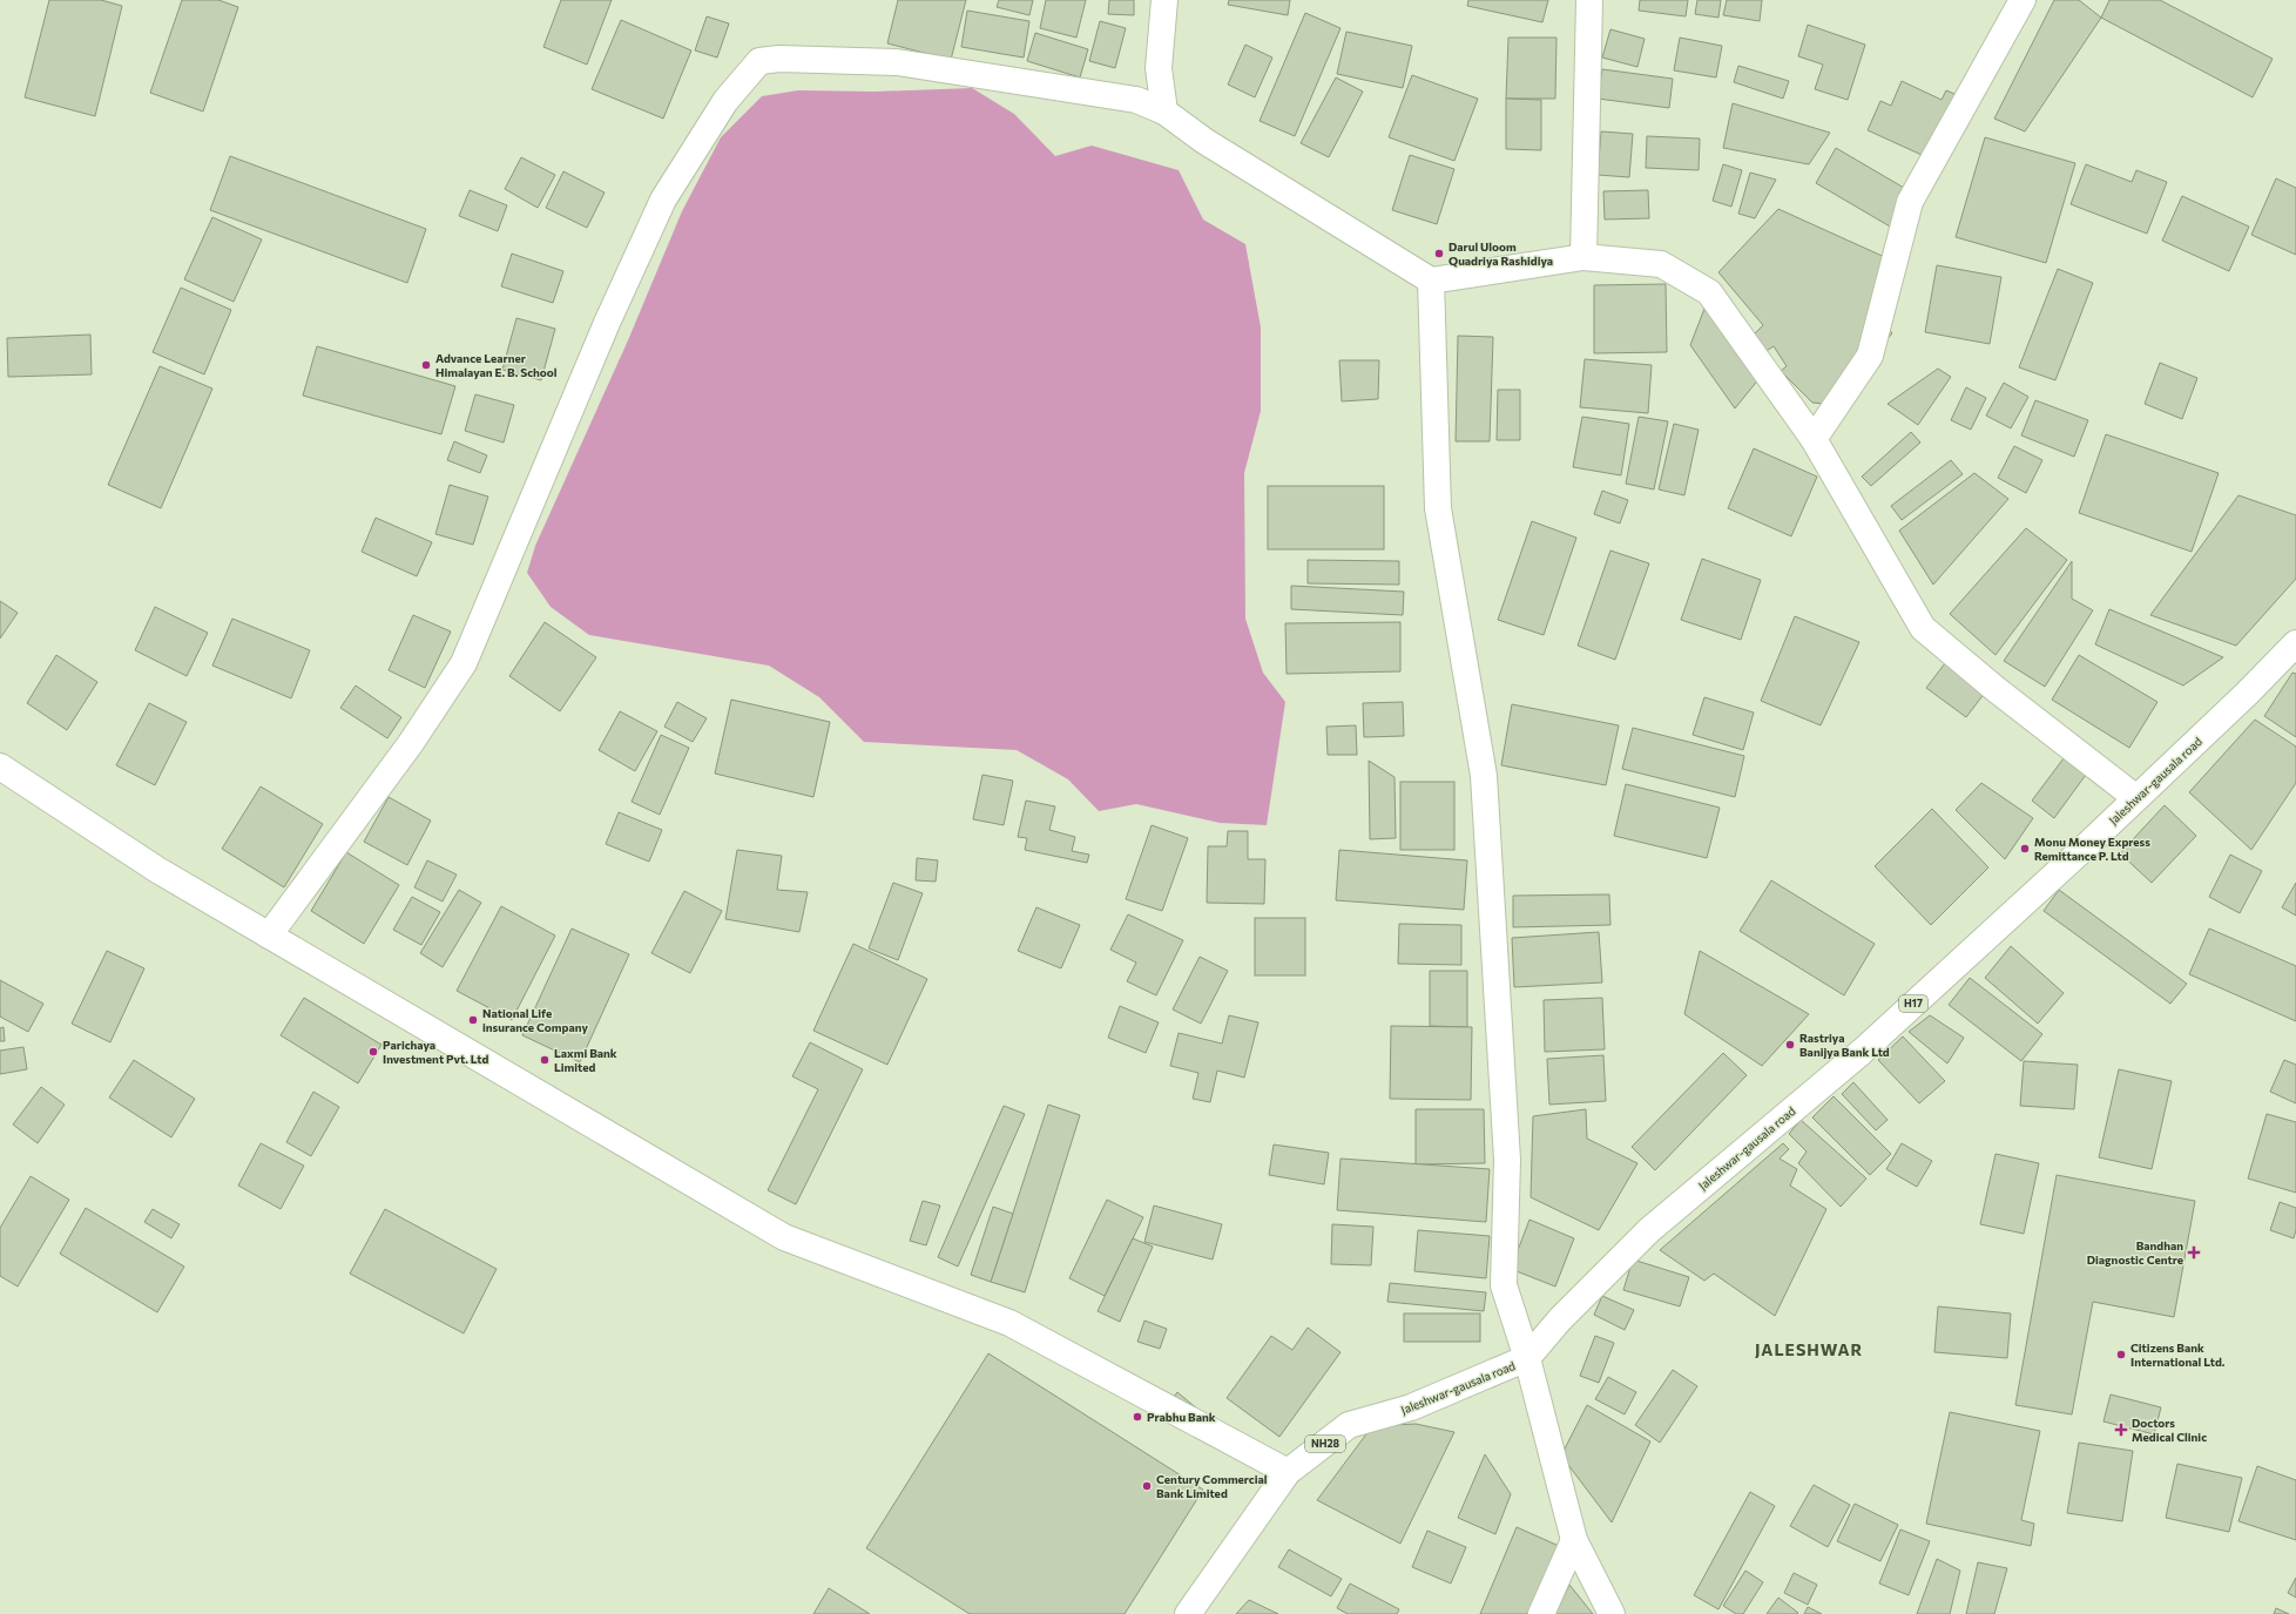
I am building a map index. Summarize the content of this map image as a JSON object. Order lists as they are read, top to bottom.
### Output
{
  "streets": {
    "street": ["Jaleshwar-gausala road", "H17", "NH28"]
  },
  "districts": ["JALESHWAR"],
  "places": {
    "other": [
      "Darul Uloom Quadriya Rashidiya",
      "Advance Learner Himalayan E. B. School",
      "Monu Money Express Remittance P. Ltd",
      "National Life insurance Company",
      "Rastriya Banijya Bank Ltd",
      "Parichaya Investment Pvt. Ltd",
      "Laxmi Bank Limited",
      "Citizens Bank International Ltd.",
      "Prabhu Bank",
      "Century Commercial Bank Limited"
    ],
    "health": ["Bandhan Diagnostic Centre", "Doctors Medical Clinic"]
  }
}
